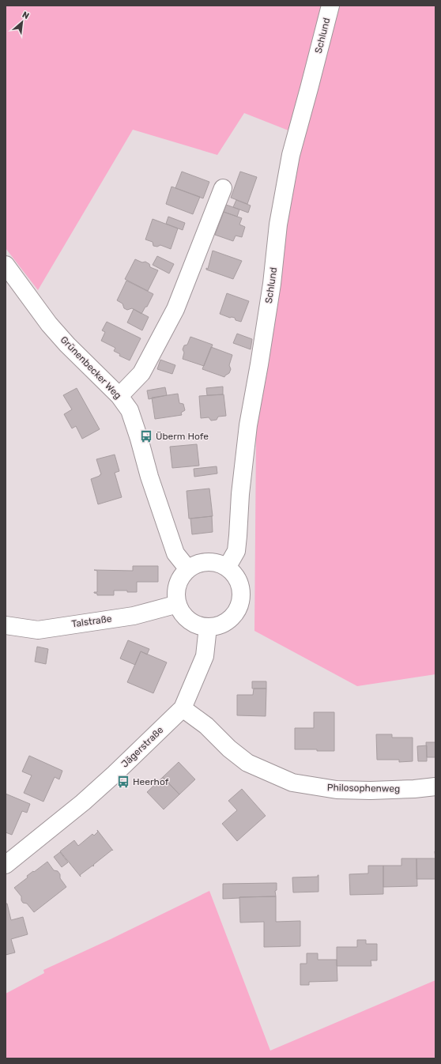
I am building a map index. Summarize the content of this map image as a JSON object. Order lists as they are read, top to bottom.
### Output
{
  "streets": {
    "street": [
      "Schlund",
      "Grünenbecker Weg",
      "Talstraße",
      "Jägerstraße",
      "Philosophenweg"
    ]
  },
  "crossings": [
    ["Schlund", "Grünenbecker Weg"],
    ["Schlund", "Talstraße"],
    ["Schlund", "Jägerstraße"],
    ["Grünenbecker Weg", "Talstraße"],
    ["Grünenbecker Weg", "Jägerstraße"],
    ["Talstraße", "Jägerstraße"],
    ["Jägerstraße", "Philosophenweg"]
  ],
  "places": {
    "bus stop": ["Überm Hofe", "Heerhof"]
  },
  "north": "top right"
}
